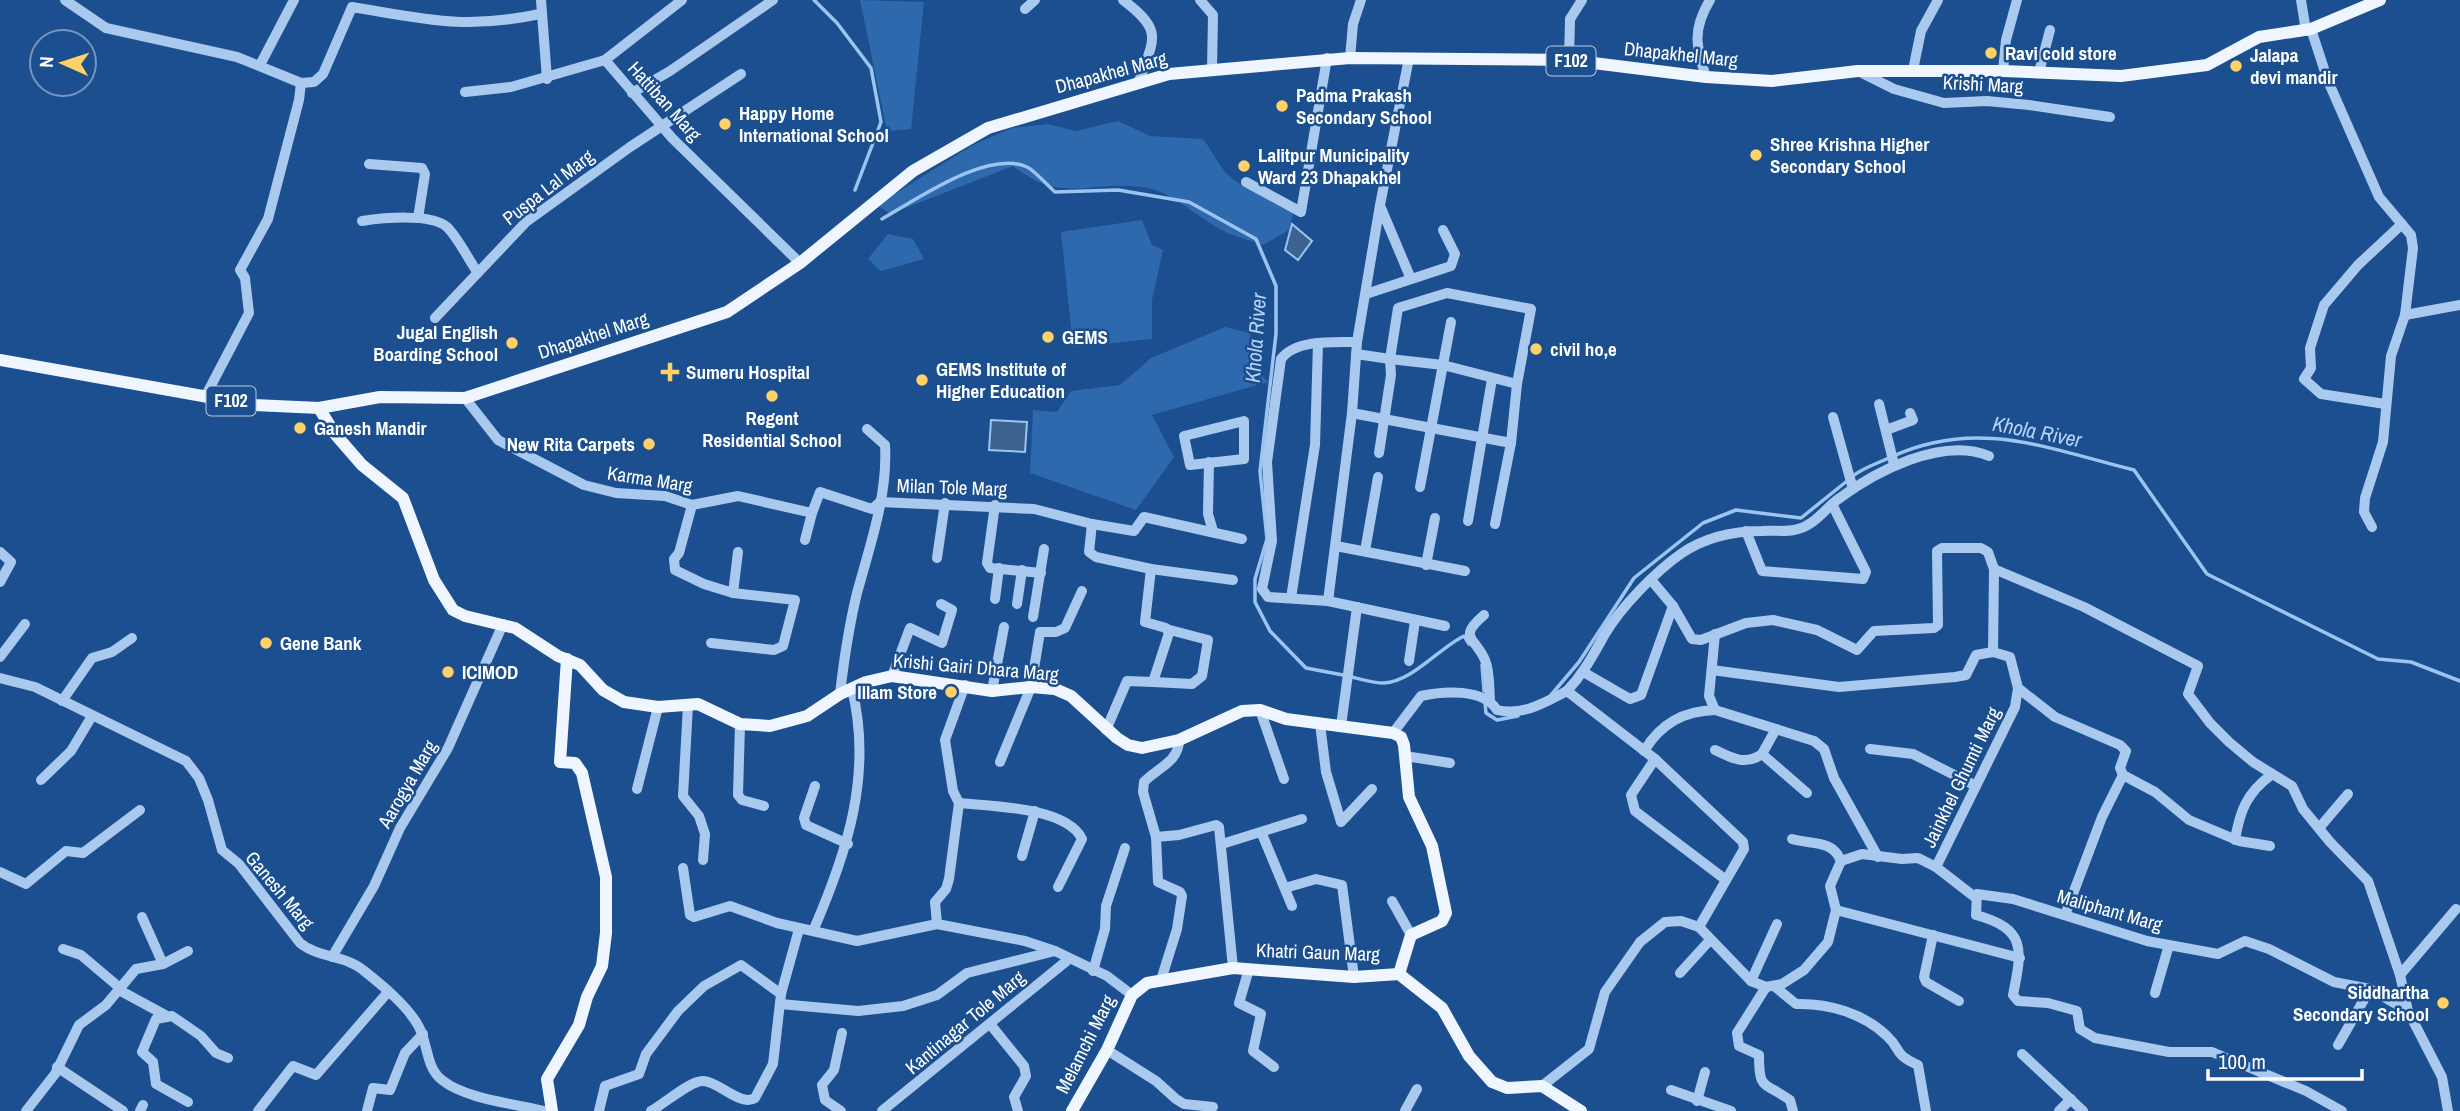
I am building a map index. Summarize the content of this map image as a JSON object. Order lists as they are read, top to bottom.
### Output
{
  "streets": {
    "main road": [
      "Dhapakhel Marg",
      "F102",
      "Krishi Gairi Dhara Marg",
      "Khatri Gaun Marg",
      "Melamchi Marg"
    ],
    "street": [
      "Krishi Marg",
      "Hattiban Marg",
      "Puspa Lal Marg",
      "Karma Marg",
      "Milan Tole Marg",
      "Jainkhel Ghumti Marg",
      "Aarogya Marg",
      "Ganesh Marg",
      "Maliphant Marg",
      "Kantinagar Tole Marg"
    ]
  },
  "crossings": [
    ["Dhapakhel Marg", "Krishi Marg"],
    ["Dhapakhel Marg", "Hattiban Marg"],
    ["Dhapakhel Marg", "Karma Marg"],
    ["Dhapakhel Marg", "Krishi Gairi Dhara Marg"],
    ["Hattiban Marg", "Puspa Lal Marg"],
    ["Milan Tole Marg", "Krishi Gairi Dhara Marg"],
    ["Krishi Gairi Dhara Marg", "Aarogya Marg"],
    ["Jainkhel Ghumti Marg", "Maliphant Marg"],
    ["Aarogya Marg", "Ganesh Marg"],
    ["Khatri Gaun Marg", "Melamchi Marg"]
  ],
  "water": ["Khola River"],
  "places": {
    "other": [
      "Ravi cold store",
      "Jalapa devi mandir",
      "Padma Prakash Secondary School",
      "Happy Home International School",
      "Shree Krishna Higher Secondary School",
      "Lalitpur Municipality Ward 23 Dhapakhel",
      "GEMS",
      "Jugal English Boarding School",
      "civil ho,e",
      "GEMS Institute of Higher Education",
      "Regent Residential School",
      "Ganesh Mandir",
      "New Rita Carpets",
      "Gene Bank",
      "ICIMOD",
      "Illam Store",
      "Siddhartha Secondary School"
    ],
    "health": ["Sumeru Hospital"]
  },
  "scale_bar": "100 m",
  "north": "left"
}
